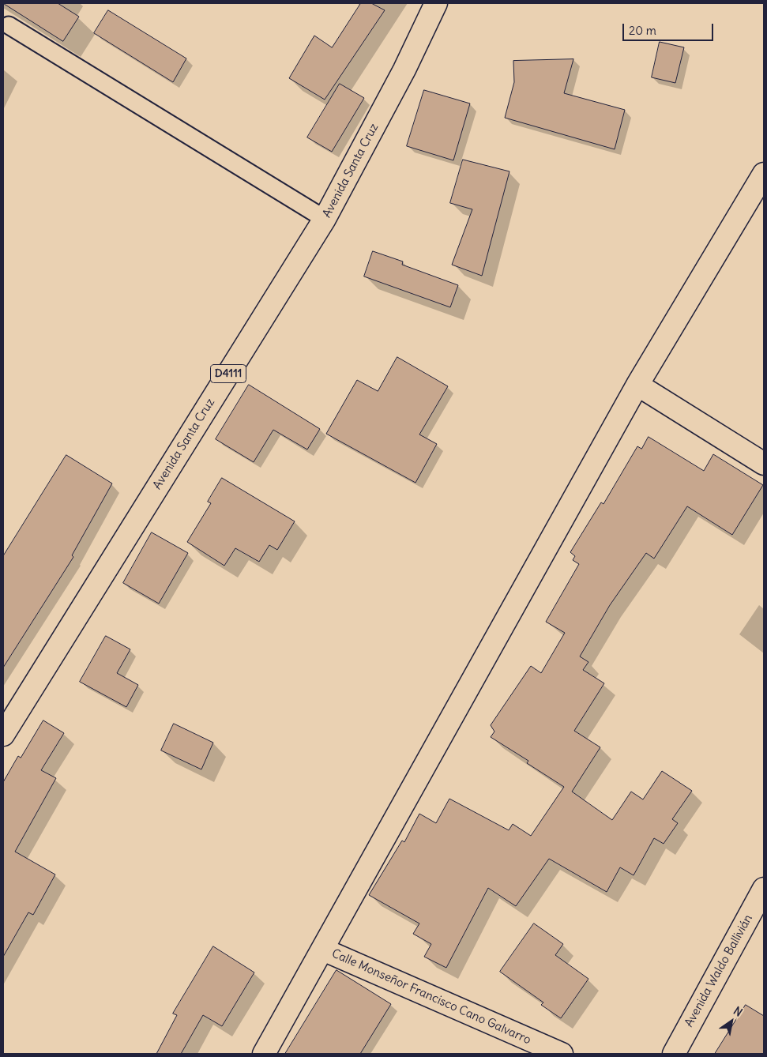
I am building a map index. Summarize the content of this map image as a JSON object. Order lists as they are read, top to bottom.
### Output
{
  "streets": {
    "street": [
      "Avenida Santa Cruz",
      "D4111",
      "Avenida Waldo Ballivián",
      "Calle Monseñor Francisco Cano Galvarro"
    ]
  },
  "scale_bar": "20 m",
  "north": "top right"
}
